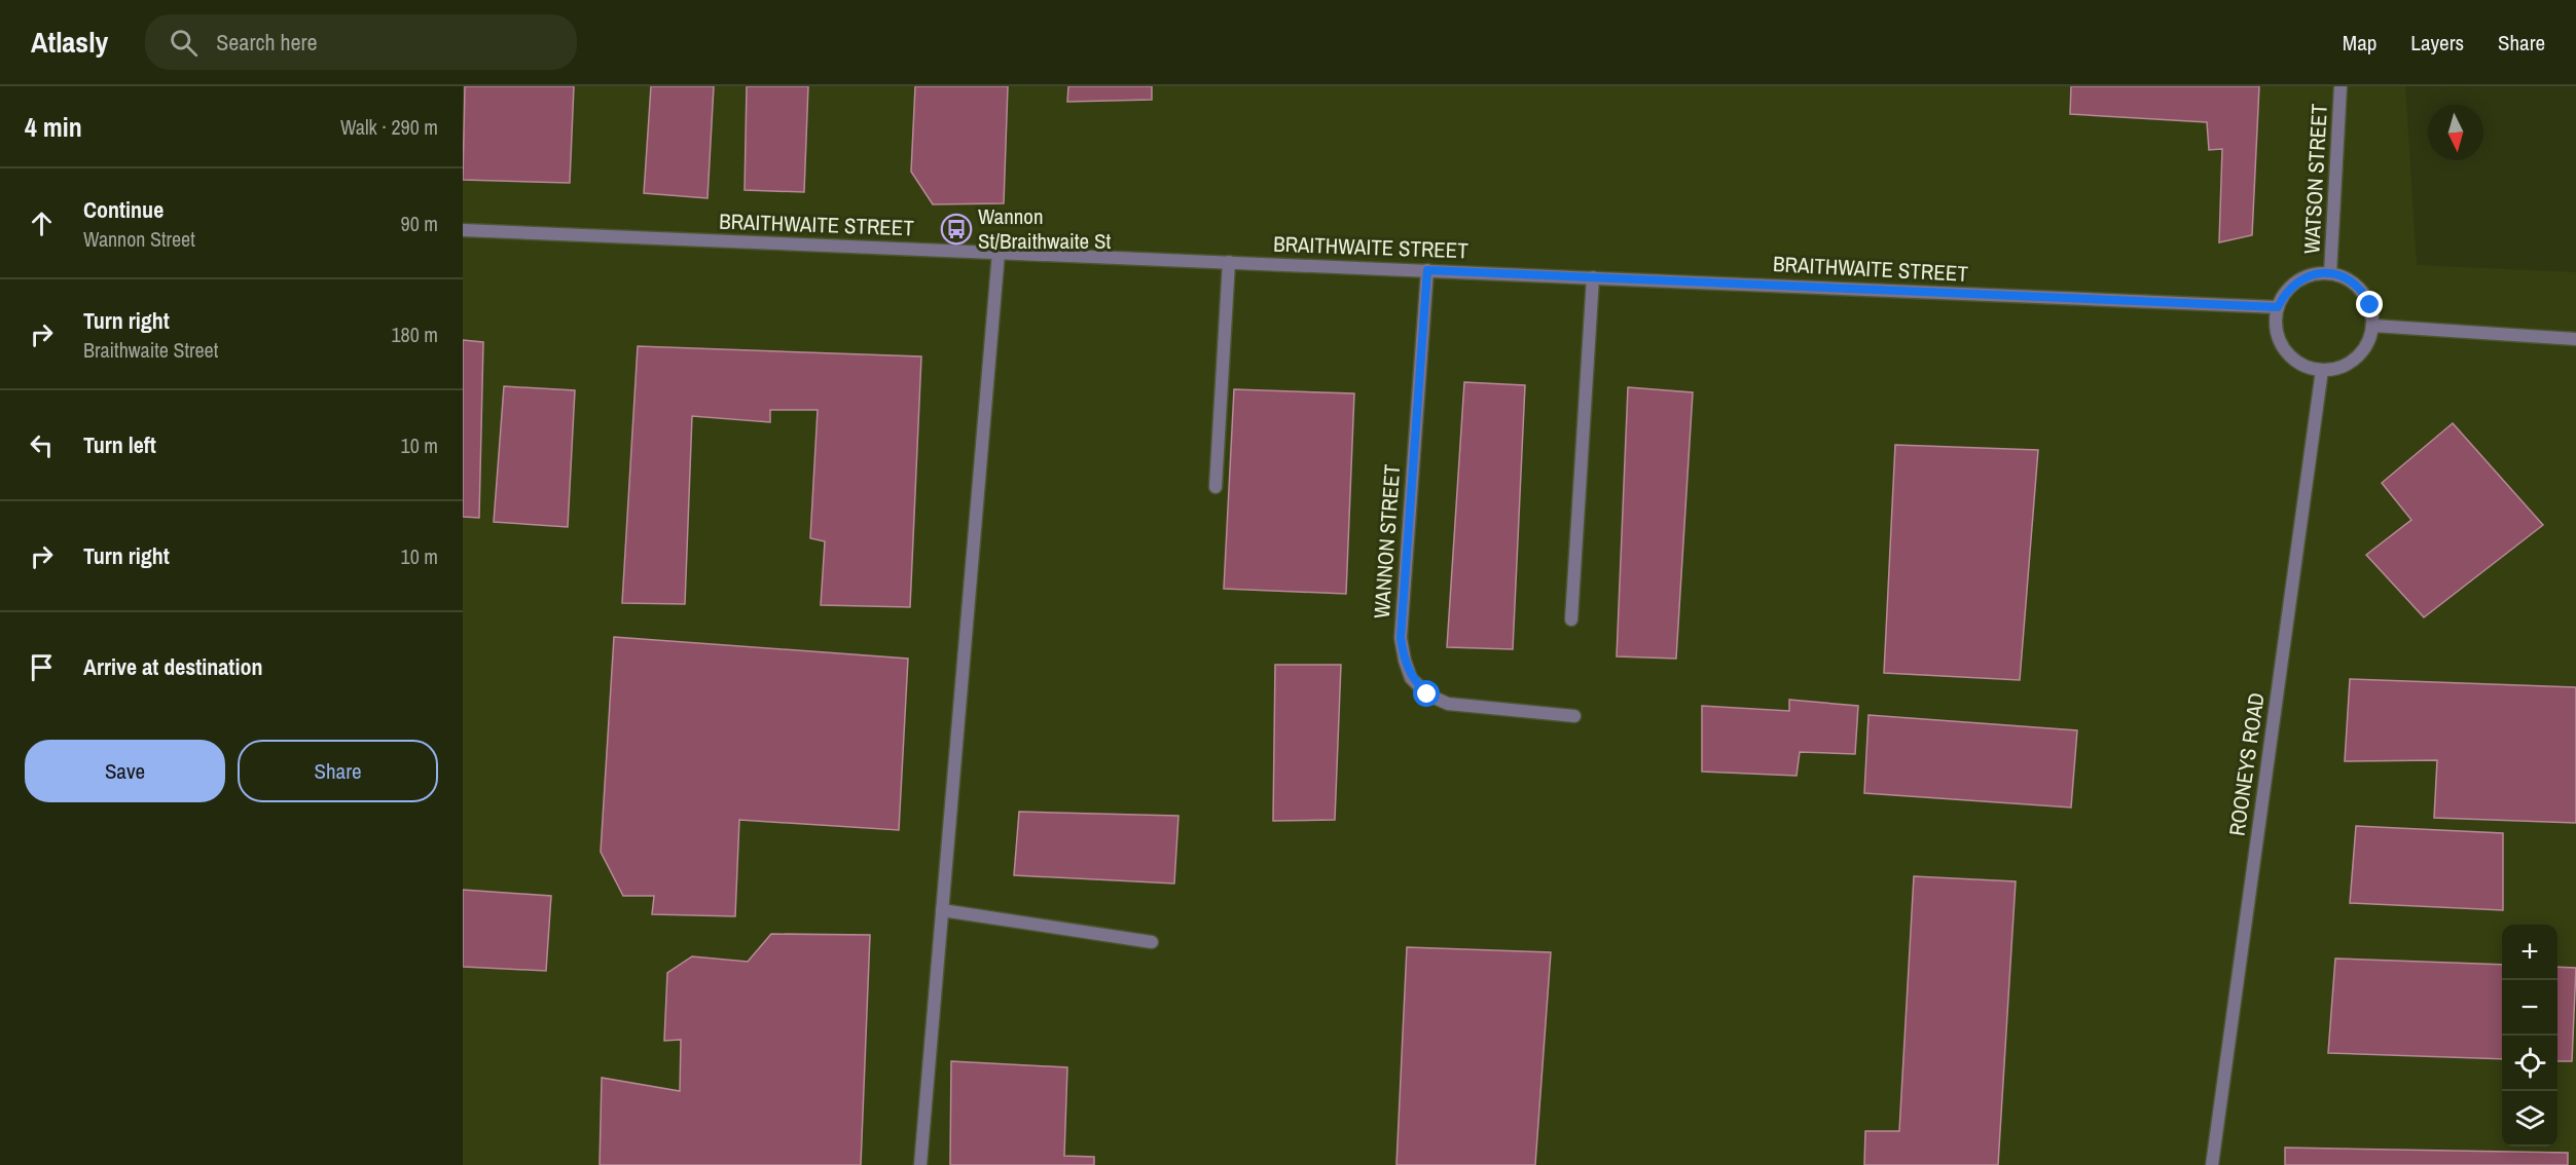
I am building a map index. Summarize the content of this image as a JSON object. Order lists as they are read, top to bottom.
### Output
{
  "streets": {
    "street": [
      "WATSON STREET",
      "BRAITHWAITE STREET",
      "WANNON STREET",
      "ROONEYS ROAD"
    ]
  },
  "crossings": [
    ["WATSON STREET", "BRAITHWAITE STREET"],
    ["WATSON STREET", "ROONEYS ROAD"],
    ["BRAITHWAITE STREET", "WANNON STREET"],
    ["BRAITHWAITE STREET", "ROONEYS ROAD"]
  ],
  "places": {
    "bus stop": ["Wannon St/Braithwaite St"]
  },
  "north": "bottom",
  "page": {
    "header": "Atlasly",
    "search": "Search here",
    "nav": ["Map", "Layers", "Share"],
    "heading": ["4 min", "Walk · 290 m"],
    "list": [
      ["Continue", "Wannon Street", "90 m"],
      ["Turn right", "Braithwaite Street", "180 m"],
      ["Turn left", "10 m"],
      ["Turn right", "10 m"],
      "Arrive at destination"
    ],
    "buttons": ["Save", "Share"],
    "map_buttons": ["+", "−"]
  }
}
